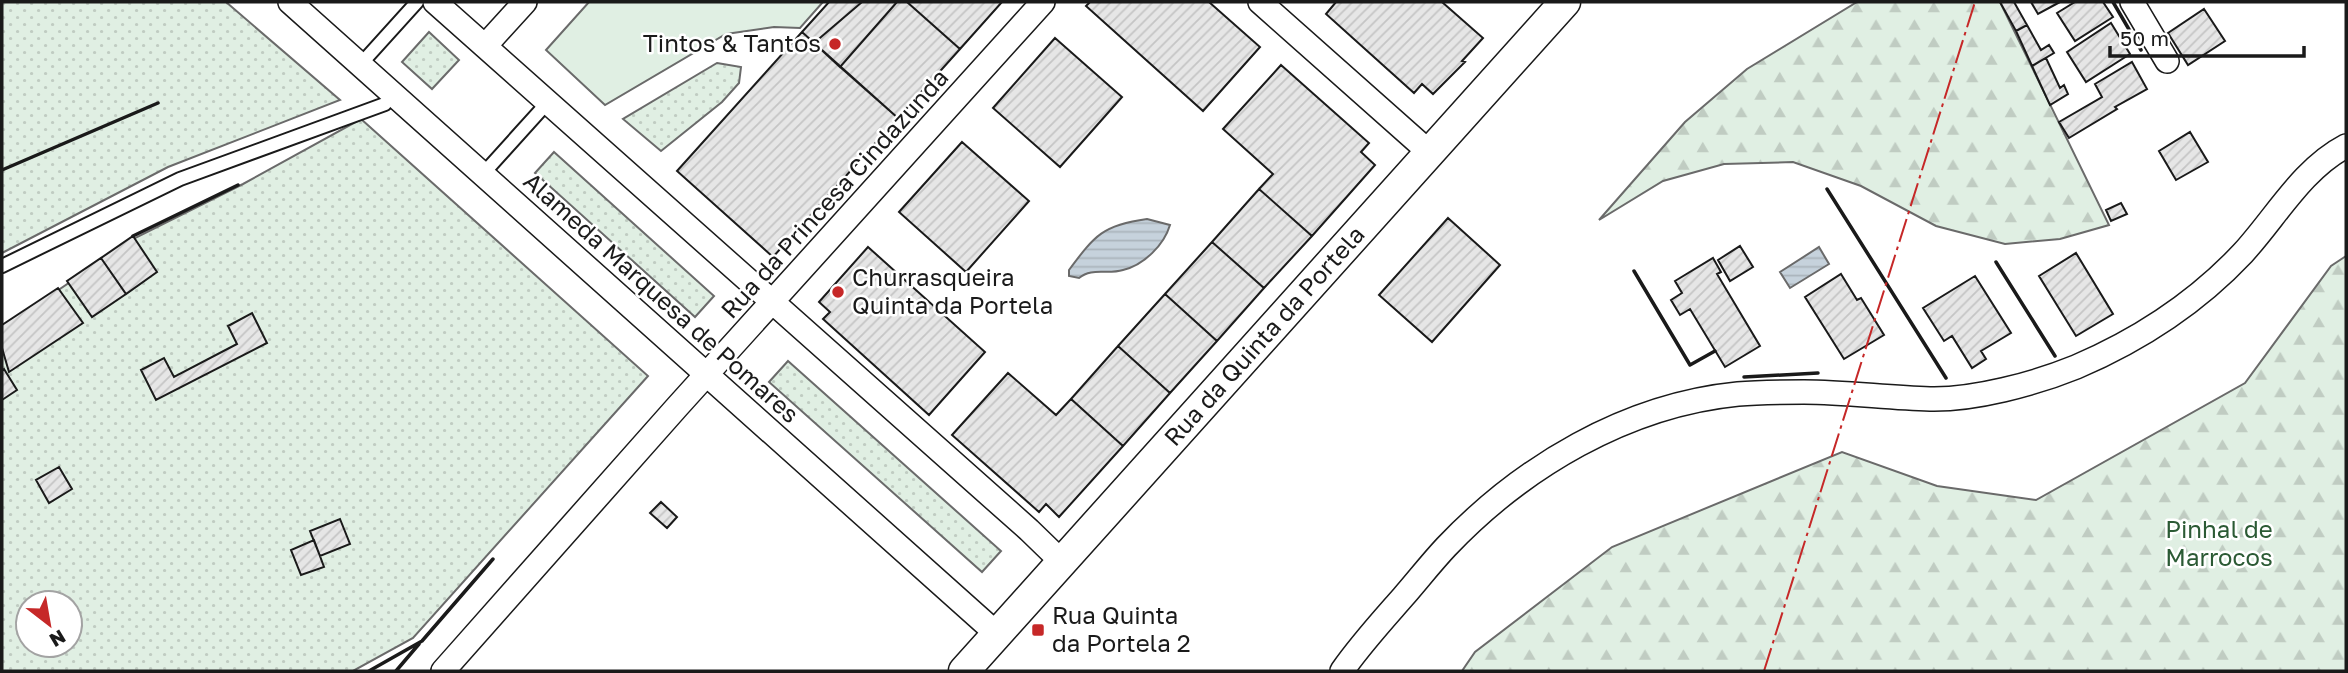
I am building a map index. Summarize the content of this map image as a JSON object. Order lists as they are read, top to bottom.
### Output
{
  "streets": {
    "street": ["Rua da Princesa Cindazunda", "Alameda Marquesa de Pomares", "Rua da Quinta da Portela"]
  },
  "crossings": [
    ["Rua da Princesa Cindazunda", "Alameda Marquesa de Pomares"],
    ["Alameda Marquesa de Pomares", "Rua da Quinta da Portela"]
  ],
  "parks": ["Pinhal de Marrocos"],
  "places": {
    "other": ["Tintos & Tantos", "Churrasqueira Quinta da Portela"],
    "transit": ["Rua Quinta da Portela 2"]
  },
  "scale_bar": "50 m",
  "north": "bottom right"
}
